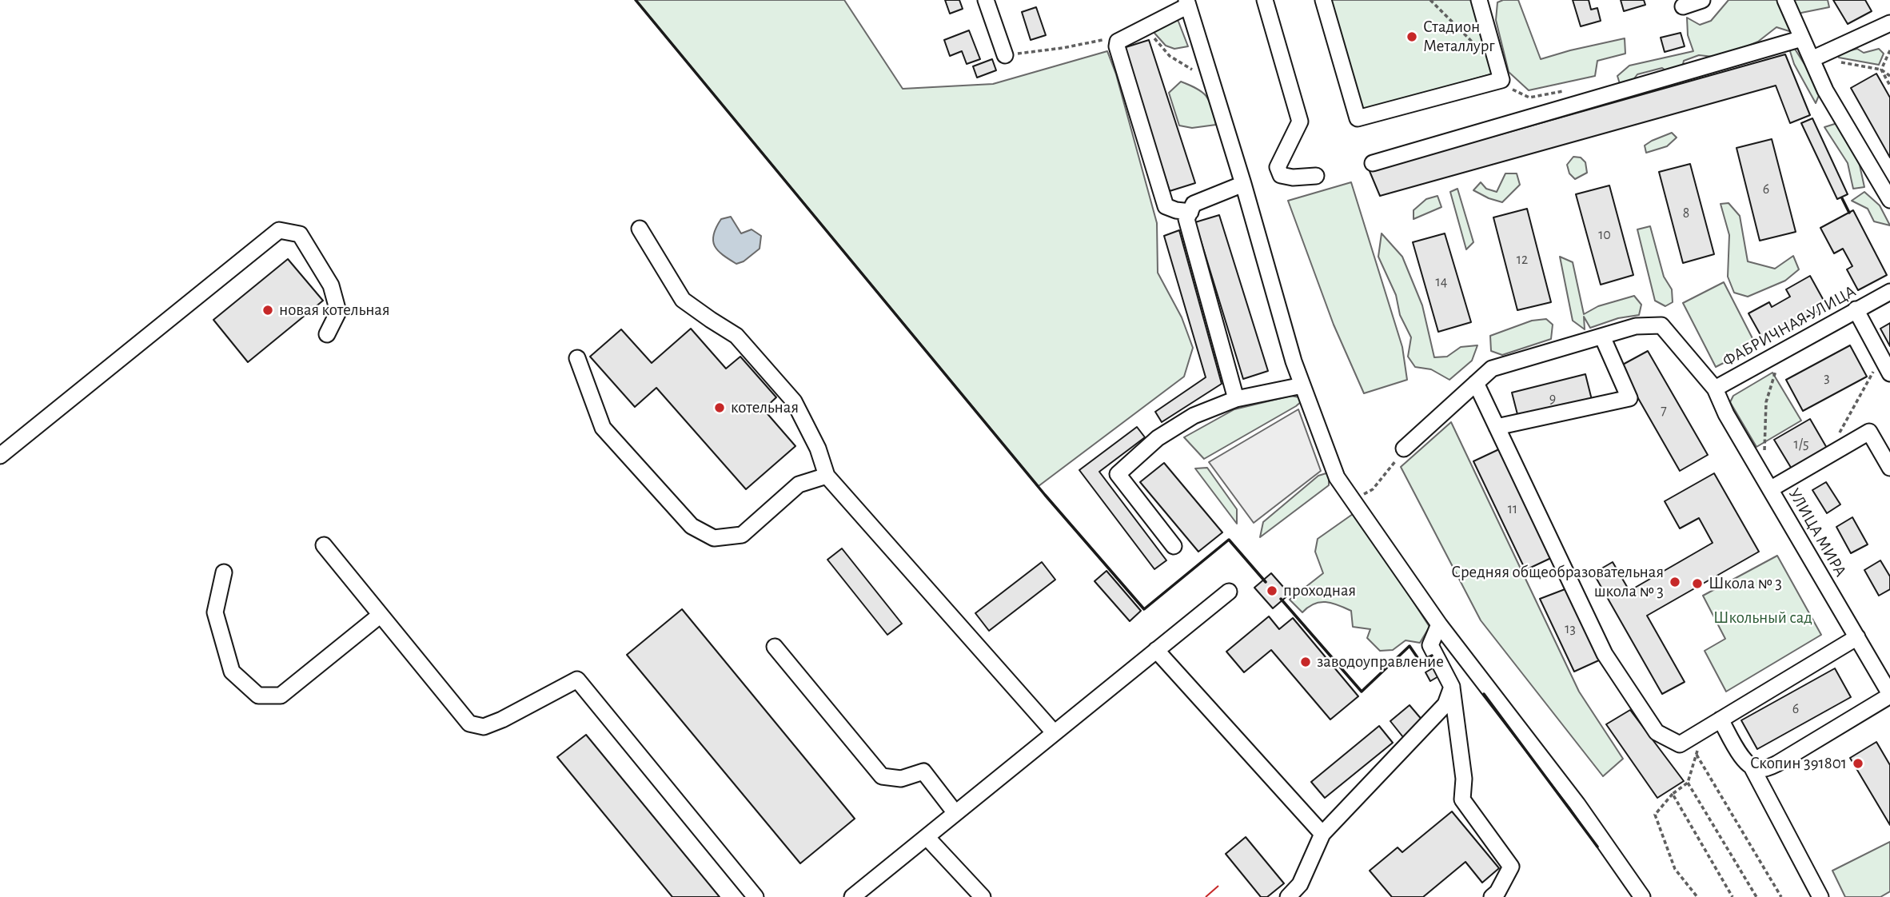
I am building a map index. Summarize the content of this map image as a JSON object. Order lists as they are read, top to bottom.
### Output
{
  "streets": {
    "street": ["ФАБРИЧНАЯ УЛИЦА", "УЛИЦА МИРА"]
  },
  "crossings": [
    ["ФАБРИЧНАЯ УЛИЦА", "УЛИЦА МИРА"]
  ],
  "parks": ["Школьный сад"],
  "places": [
    "Стадион Металлург",
    "новая котельная",
    "котельная",
    "Средняя общеобразовательная школа № 3",
    "Школа № 3",
    "проходная",
    "заводоуправление",
    "Скопин 391801"
  ],
  "house_numbers": [
    "6",
    "8",
    "10",
    "12",
    "14",
    "3",
    "9",
    "7",
    "1/5",
    "11",
    "13",
    "6"
  ]
}
